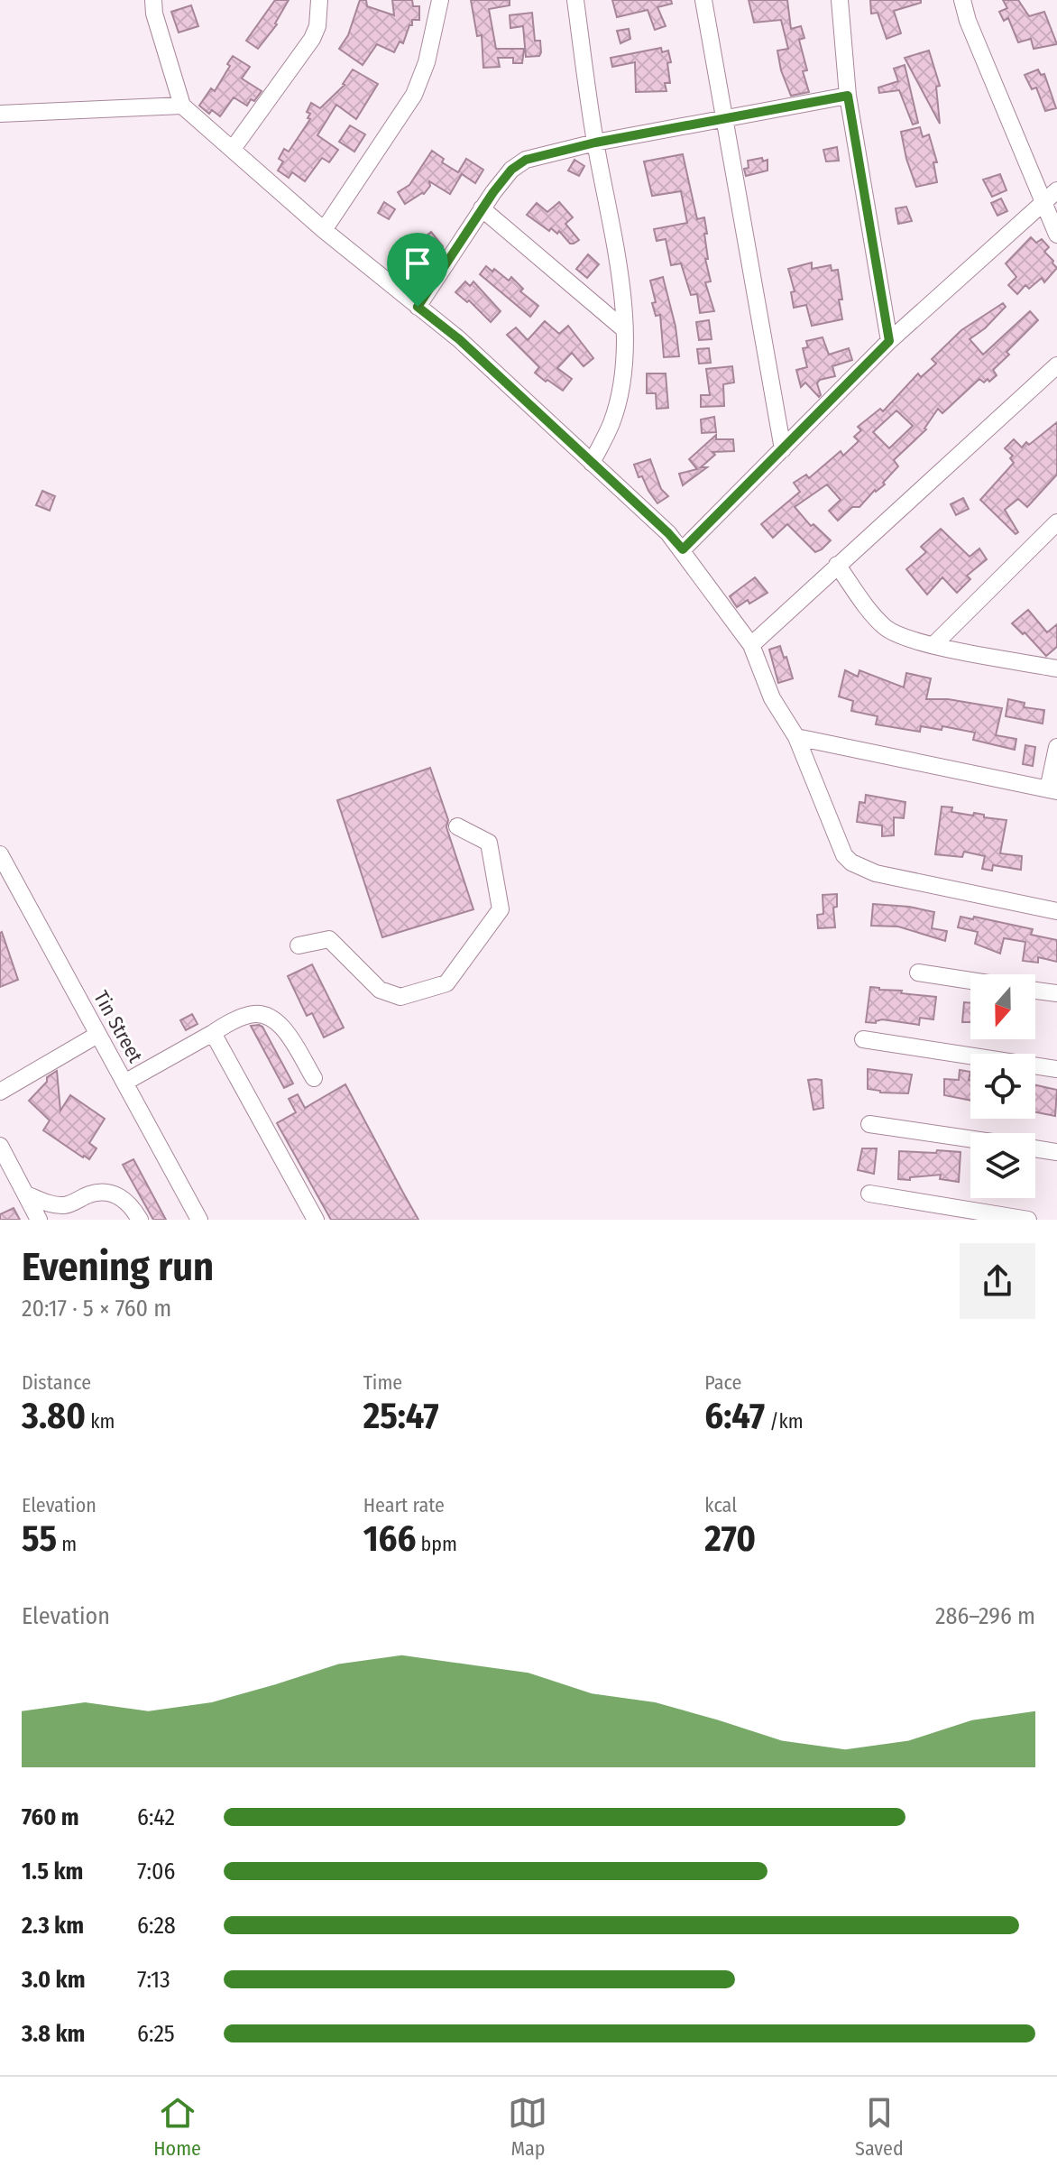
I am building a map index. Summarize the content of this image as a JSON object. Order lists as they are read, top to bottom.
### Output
{
  "streets": {
    "street": ["Tin Street"]
  },
  "north": "bottom",
  "page": {
    "heading": ["Evening run", "20:17 · 5 × 760 m"],
    "stats": [
      ["Distance", "3.80 km"],
      ["Time", "25:47"],
      ["Pace", "6:47 /km"],
      ["Elevation", "55 m"],
      ["Heart rate", "166 bpm"],
      ["kcal", "270"]
    ],
    "chart": ["Elevation", "286–296 m"],
    "list": [
      {
        "name": "760 m",
        "note": "6:42"
      },
      {
        "name": "1.5 km",
        "note": "7:06"
      },
      {
        "name": "2.3 km",
        "note": "6:28"
      },
      {
        "name": "3.0 km",
        "note": "7:13"
      },
      {
        "name": "3.8 km",
        "note": "6:25"
      }
    ],
    "tabs": ["Home", "Map", "Saved"]
  }
}
